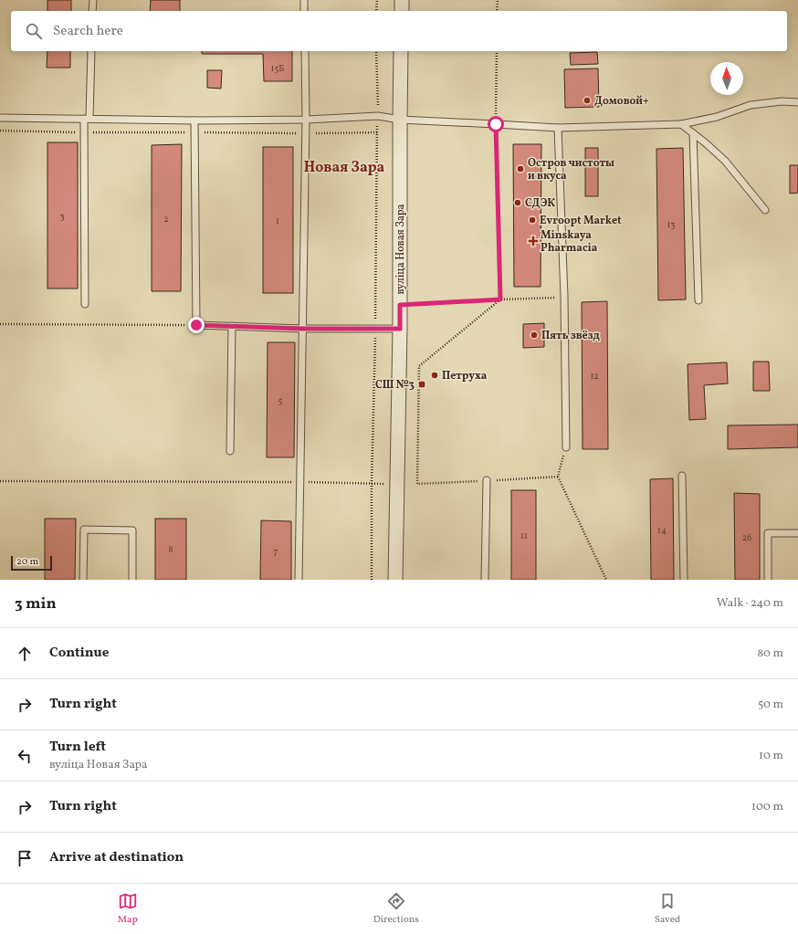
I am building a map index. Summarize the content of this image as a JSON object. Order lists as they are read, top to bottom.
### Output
{
  "streets": {
    "street": ["вуліца Новая Зара"]
  },
  "districts": ["Новая Зара"],
  "places": {
    "other": [
      "Домовой+",
      "Остров чистоты и вкуса",
      "СДЭК",
      "Evroopt Market",
      "Пять звёзд",
      "Петруха"
    ],
    "health": ["Minskaya Pharmacia"],
    "transit": ["СШ №3"]
  },
  "house_numbers": [
    "15Б",
    "3",
    "2",
    "1",
    "13",
    "12",
    "5",
    "14",
    "11",
    "26",
    "8",
    "7"
  ],
  "scale_bar": "20 m",
  "north": "top",
  "page": {
    "search": "Search here",
    "scale": "20 m",
    "heading": ["3 min", "Walk · 240 m"],
    "list": [
      ["Continue", "80 m"],
      ["Turn right", "50 m"],
      ["Turn left", "вуліца Новая Зара", "10 m"],
      ["Turn right", "100 m"],
      "Arrive at destination"
    ],
    "nav": ["Map", "Directions", "Saved"]
  }
}
